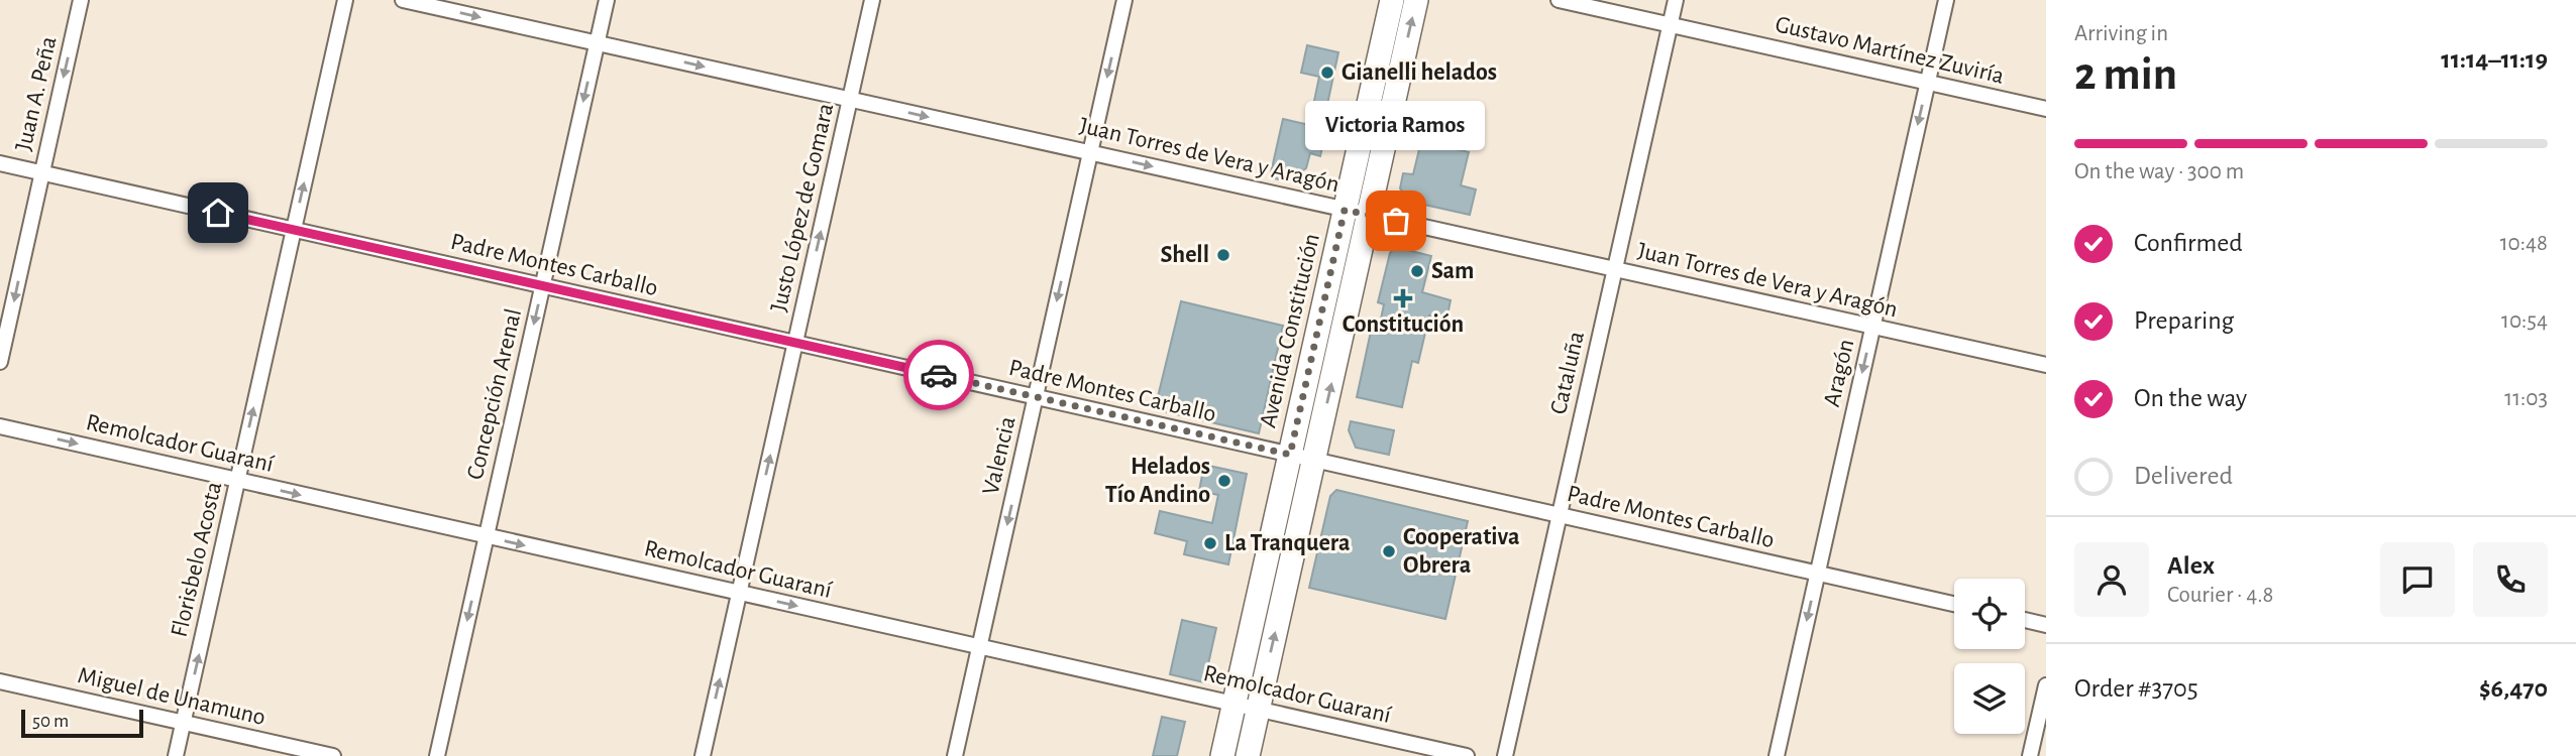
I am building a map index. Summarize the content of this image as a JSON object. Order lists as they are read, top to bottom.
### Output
{
  "streets": {
    "main road": ["Avenida Constitución"],
    "street": [
      "Gustavo Martínez Zuviría",
      "Juan A. Peña",
      "Juan Torres de Vera y Aragón",
      "Justo López de Gomara",
      "Padre Montes Carballo",
      "Cataluña",
      "Aragón",
      "Concepción Arenal",
      "Remolcador Guaraní",
      "Valencia",
      "Florisbelo Acosta",
      "Miguel de Unamuno"
    ]
  },
  "crossings": [
    ["Gustavo Martínez Zuviría", "Cataluña"],
    ["Gustavo Martínez Zuviría", "Aragón"],
    ["Juan A. Peña", "Padre Montes Carballo"],
    ["Juan Torres de Vera y Aragón", "Justo López de Gomara"],
    ["Juan Torres de Vera y Aragón", "Avenida Constitución"],
    ["Juan Torres de Vera y Aragón", "Cataluña"],
    ["Juan Torres de Vera y Aragón", "Aragón"],
    ["Juan Torres de Vera y Aragón", "Concepción Arenal"],
    ["Juan Torres de Vera y Aragón", "Valencia"],
    ["Justo López de Gomara", "Padre Montes Carballo"],
    ["Justo López de Gomara", "Remolcador Guaraní"],
    ["Padre Montes Carballo", "Avenida Constitución"],
    ["Padre Montes Carballo", "Cataluña"],
    ["Padre Montes Carballo", "Aragón"],
    ["Padre Montes Carballo", "Concepción Arenal"],
    ["Padre Montes Carballo", "Valencia"],
    ["Padre Montes Carballo", "Florisbelo Acosta"],
    ["Avenida Constitución", "Remolcador Guaraní"],
    ["Concepción Arenal", "Remolcador Guaraní"],
    ["Remolcador Guaraní", "Valencia"],
    ["Remolcador Guaraní", "Florisbelo Acosta"],
    ["Florisbelo Acosta", "Miguel de Unamuno"]
  ],
  "one_way": [
    "Juan A. Peña",
    "Juan Torres de Vera y Aragón",
    "Justo López de Gomara",
    "Aragón",
    "Concepción Arenal",
    "Remolcador Guaraní",
    "Valencia",
    "Florisbelo Acosta"
  ],
  "places": {
    "other": [
      "Gianelli helados",
      "Victoria Ramos",
      "Shell",
      "Sam",
      "Helados Tío Andino",
      "La Tranquera",
      "Cooperativa Obrera"
    ],
    "health": ["Constitución"]
  },
  "scale_bar": "50 m",
  "page": {
    "heading": ["2 min", "Arriving in", "11:14–11:19"],
    "panel": [
      "Alex",
      "Courier · 4.8",
      "Order #3705",
      "$6,470"
    ],
    "bubble": "Victoria Ramos",
    "bar": "On the way · 300 m",
    "list": [
      ["Confirmed", "10:48"],
      ["Preparing", "10:54"],
      ["On the way", "11:03"],
      "Delivered"
    ],
    "scale": "50 m"
  }
}
